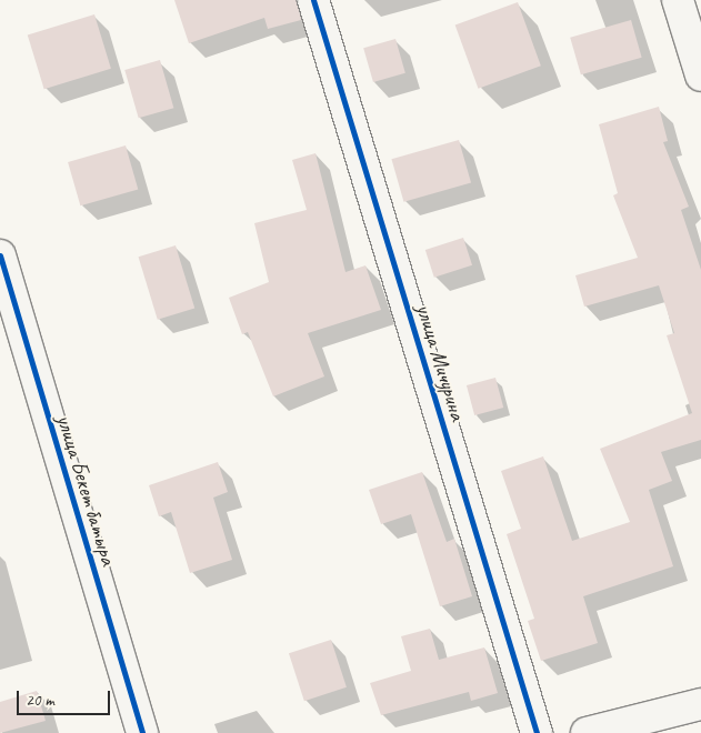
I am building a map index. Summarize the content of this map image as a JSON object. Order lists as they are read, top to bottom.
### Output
{
  "streets": {
    "street": ["улица Мичурина", "улица Бекет батыра"]
  },
  "scale_bar": "20 m"
}
